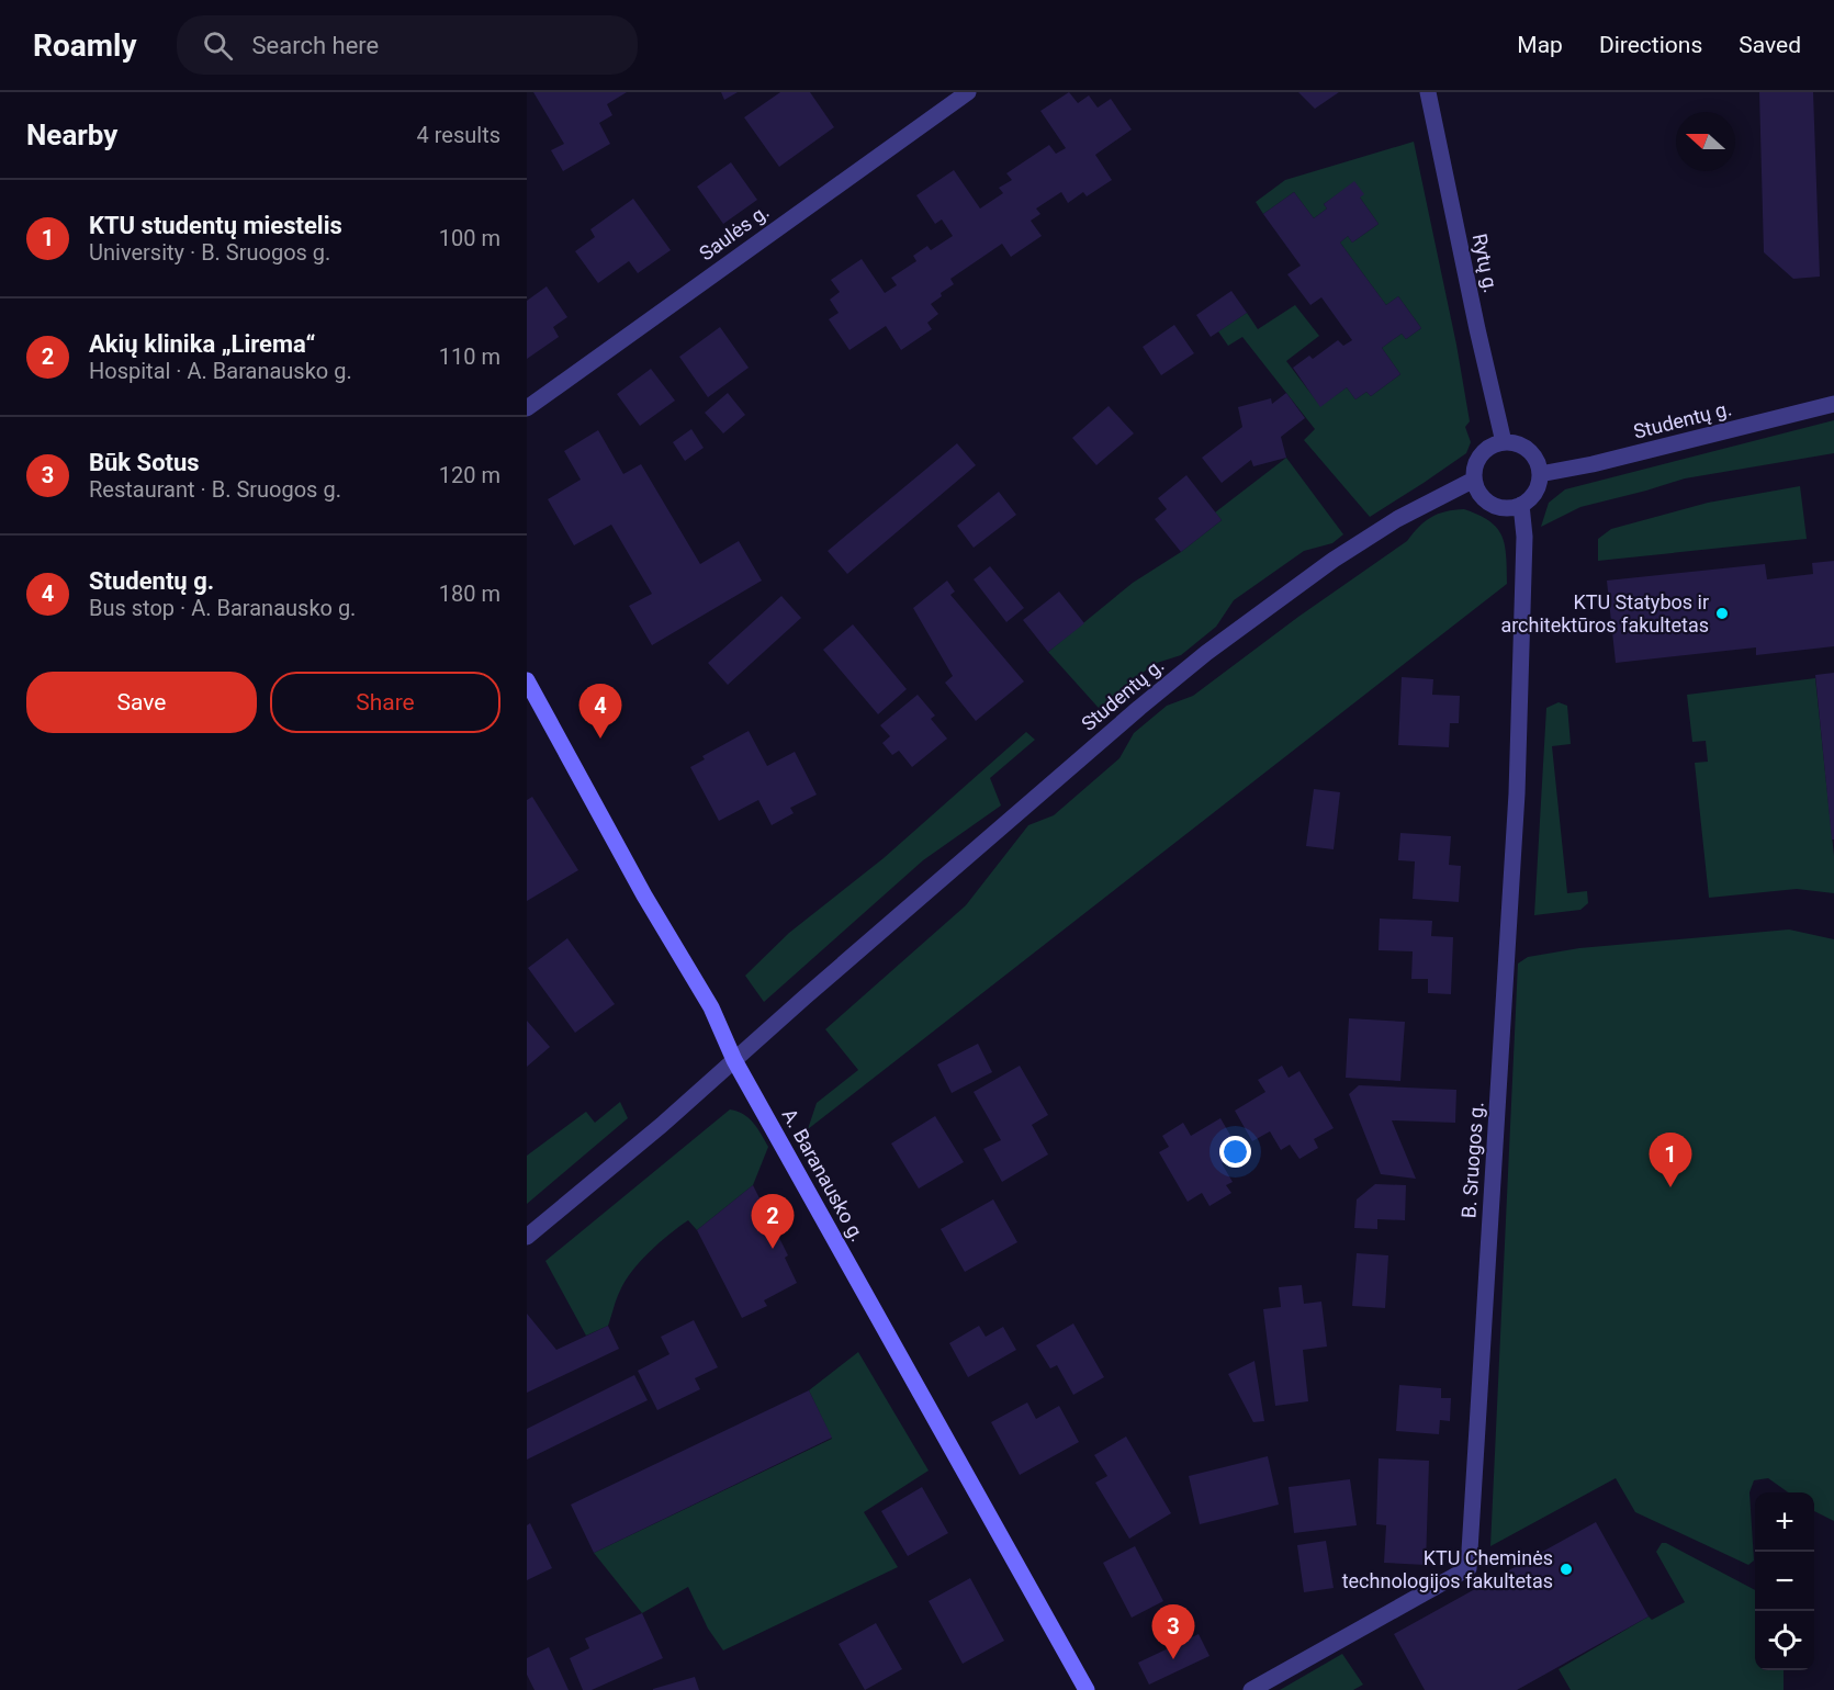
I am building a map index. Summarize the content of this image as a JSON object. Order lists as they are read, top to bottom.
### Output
{
  "streets": {
    "street": [
      "Saulės g.",
      "Rytų g.",
      "Studentų g.",
      "B. Sruogos g.",
      "A. Baranausko g."
    ]
  },
  "crossings": [
    ["Rytų g.", "Studentų g."],
    ["Rytų g.", "B. Sruogos g."],
    ["Studentų g.", "B. Sruogos g."],
    ["Studentų g.", "A. Baranausko g."]
  ],
  "places": ["KTU Statybos ir architektūros fakultetas", "KTU Cheminės technologijos fakultetas"],
  "north": "left",
  "page": {
    "header": "Roamly",
    "search": "Search here",
    "nav": ["Map", "Directions", "Saved"],
    "heading": ["Nearby", "4 results"],
    "list": [
      {
        "mark": "1",
        "name": "KTU studentų miestelis",
        "note": "University · B. Sruogos g.",
        "value": "100 m"
      },
      {
        "mark": "2",
        "name": "Akių klinika „Lirema“",
        "note": "Hospital · A. Baranausko g.",
        "value": "110 m"
      },
      {
        "mark": "3",
        "name": "Būk Sotus",
        "note": "Restaurant · B. Sruogos g.",
        "value": "120 m"
      },
      {
        "mark": "4",
        "name": "Studentų g.",
        "note": "Bus stop · A. Baranausko g.",
        "value": "180 m"
      }
    ],
    "buttons": ["Save", "Share"],
    "pins": [
      "4",
      "1",
      "2",
      "3"
    ],
    "map_buttons": ["+", "−"]
  }
}
